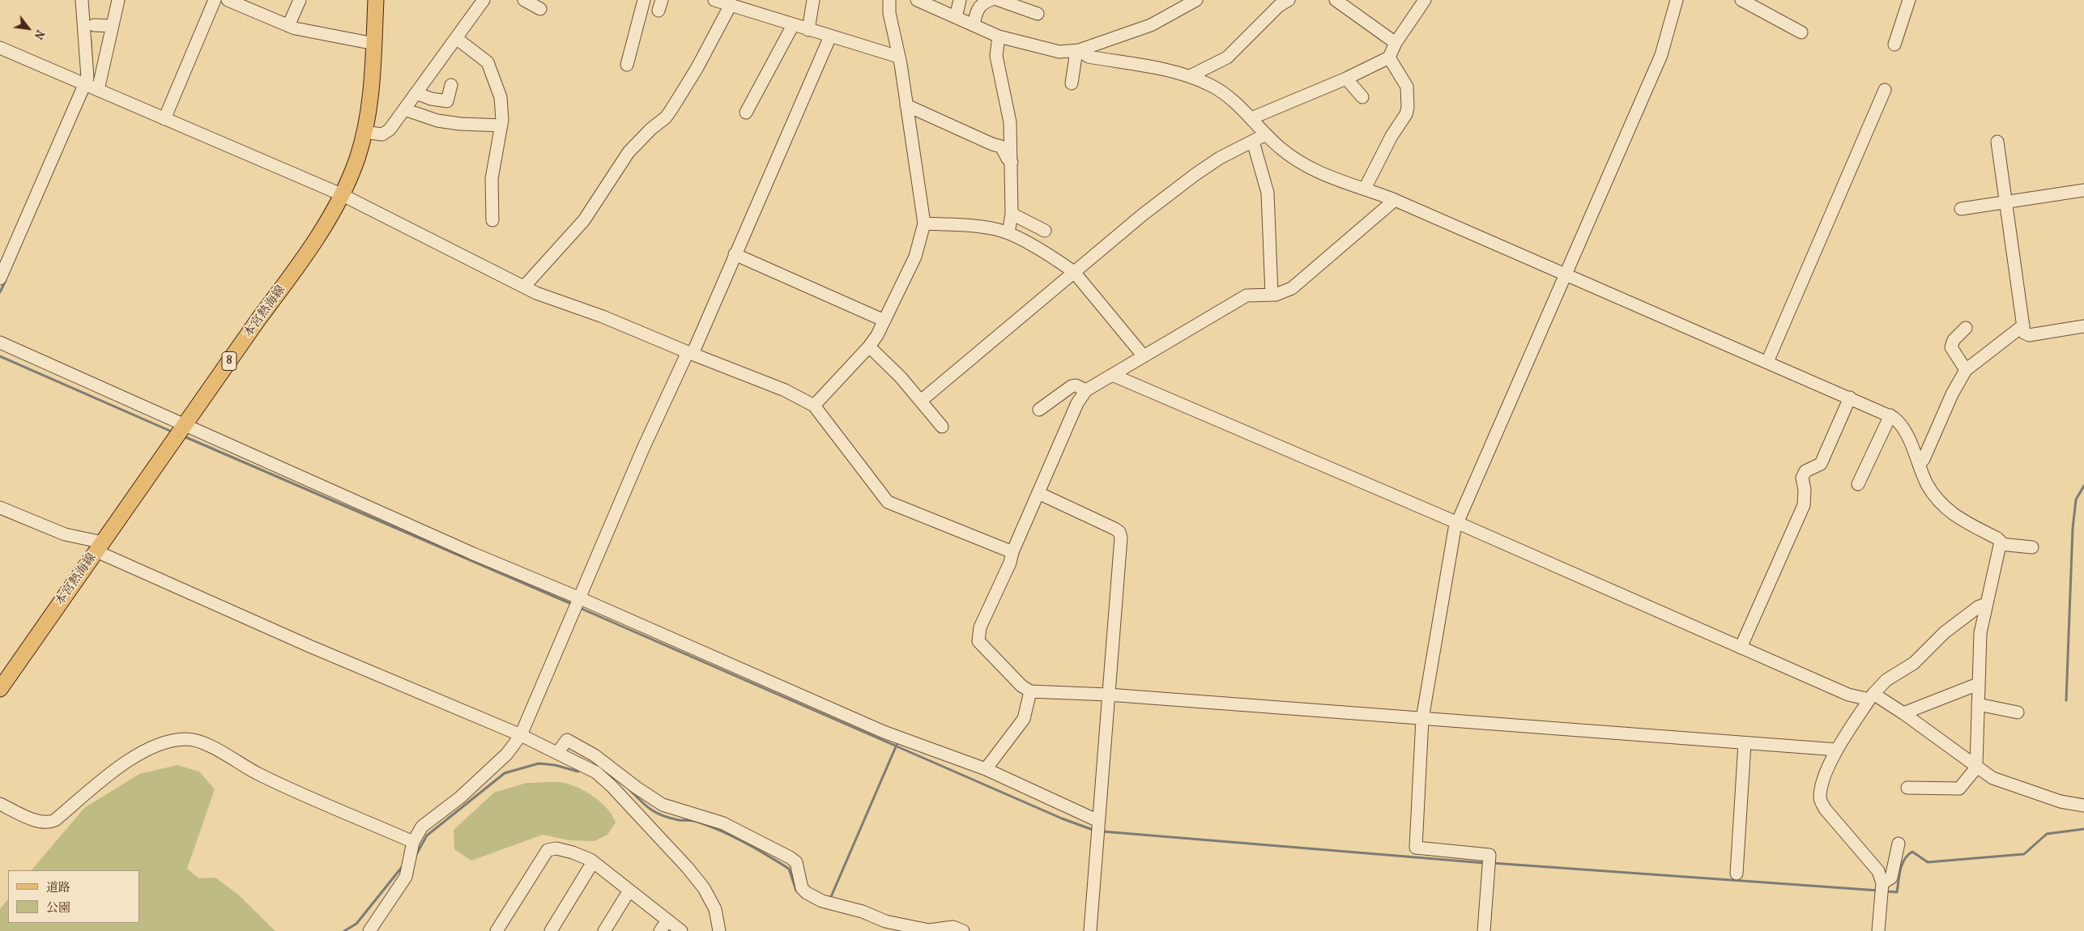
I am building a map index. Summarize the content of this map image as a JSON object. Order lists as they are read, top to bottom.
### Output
{
  "streets": {
    "main road": ["本宮熱海線", "8"]
  },
  "legend": ["道路", "公園"],
  "north": "bottom right"
}
